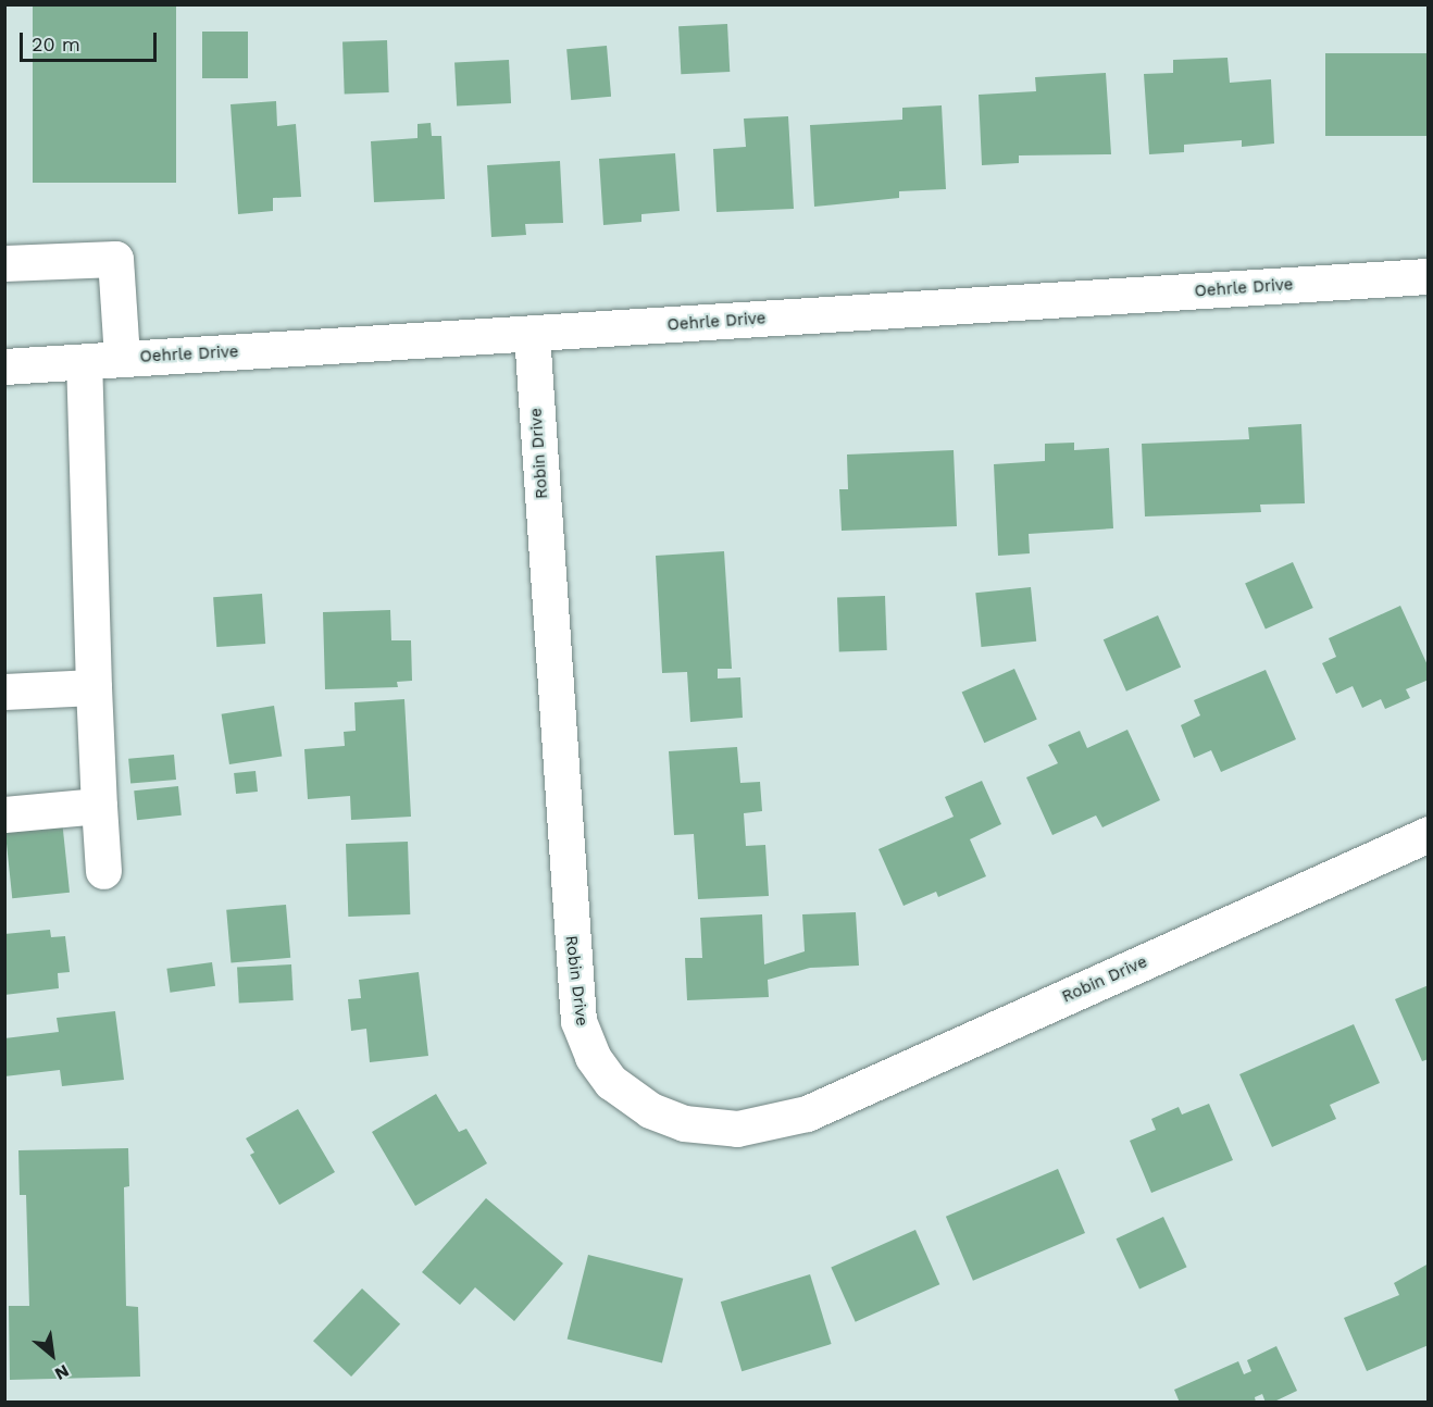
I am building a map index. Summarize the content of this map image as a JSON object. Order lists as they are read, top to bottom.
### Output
{
  "streets": {
    "street": ["Oehrle Drive", "Robin Drive"]
  },
  "crossings": [
    ["Oehrle Drive", "Robin Drive"]
  ],
  "scale_bar": "20 m",
  "north": "bottom right"
}
